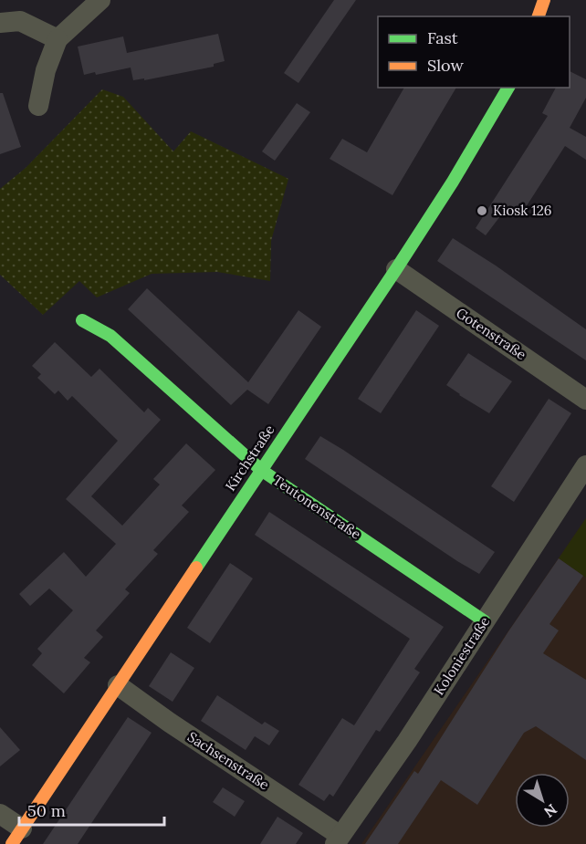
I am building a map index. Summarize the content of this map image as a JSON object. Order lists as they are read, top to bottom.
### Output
{
  "streets": {
    "street": [
      "Gotenstraße",
      "Kirchstraße",
      "Teutonenstraße",
      "Koloniestraße",
      "Sachsenstraße"
    ]
  },
  "crossings": [
    ["Gotenstraße", "Kirchstraße"],
    ["Kirchstraße", "Teutonenstraße"],
    ["Kirchstraße", "Sachsenstraße"],
    ["Teutonenstraße", "Koloniestraße"],
    ["Koloniestraße", "Sachsenstraße"]
  ],
  "places": ["Kiosk 126"],
  "legend": ["Fast", "Slow"],
  "scale_bar": "50 m",
  "north": "bottom right"
}
